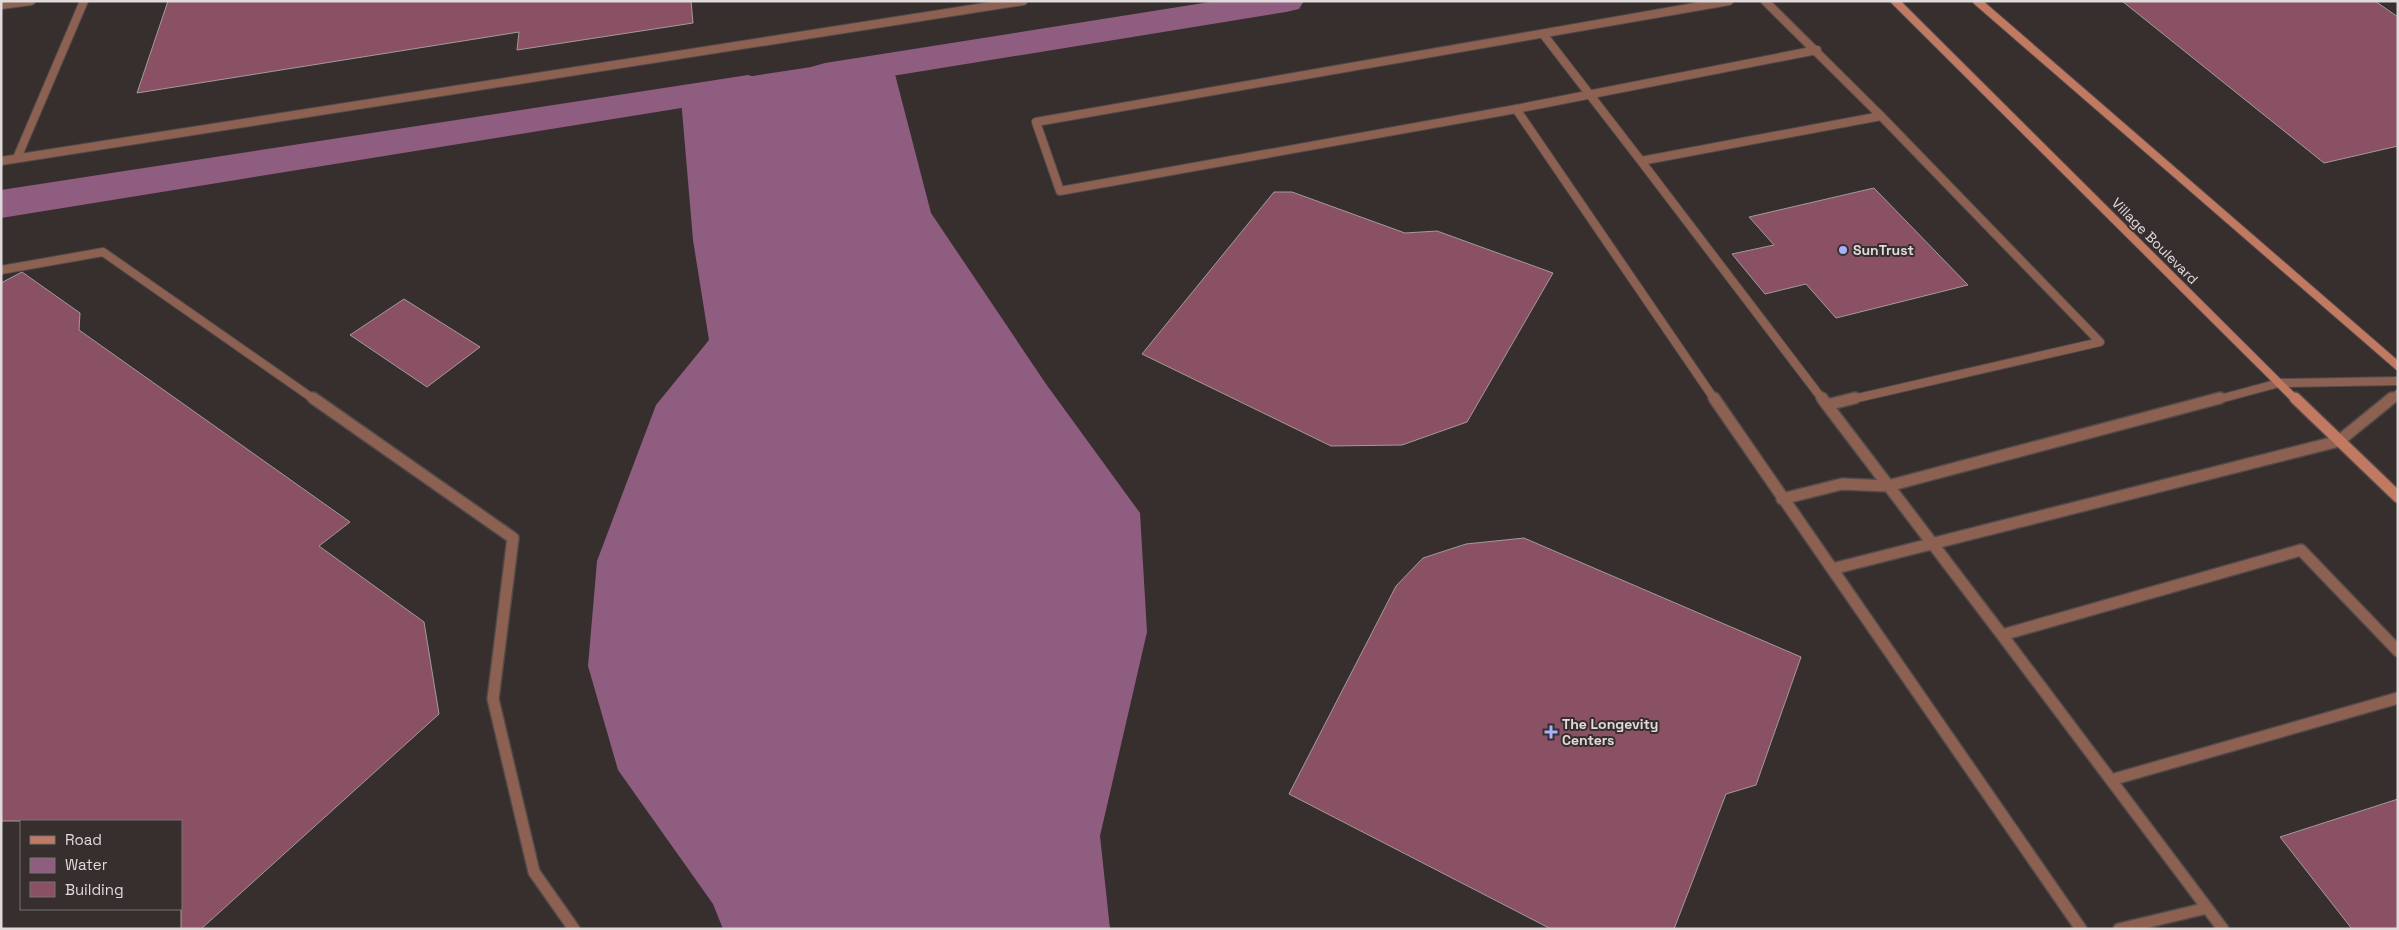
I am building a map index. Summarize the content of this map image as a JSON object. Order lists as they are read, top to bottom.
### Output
{
  "streets": {
    "street": ["Village Boulevard"]
  },
  "places": {
    "other": ["SunTrust"],
    "health": ["The Longevity Centers"]
  },
  "legend": ["Road", "Water", "Building"]
}
